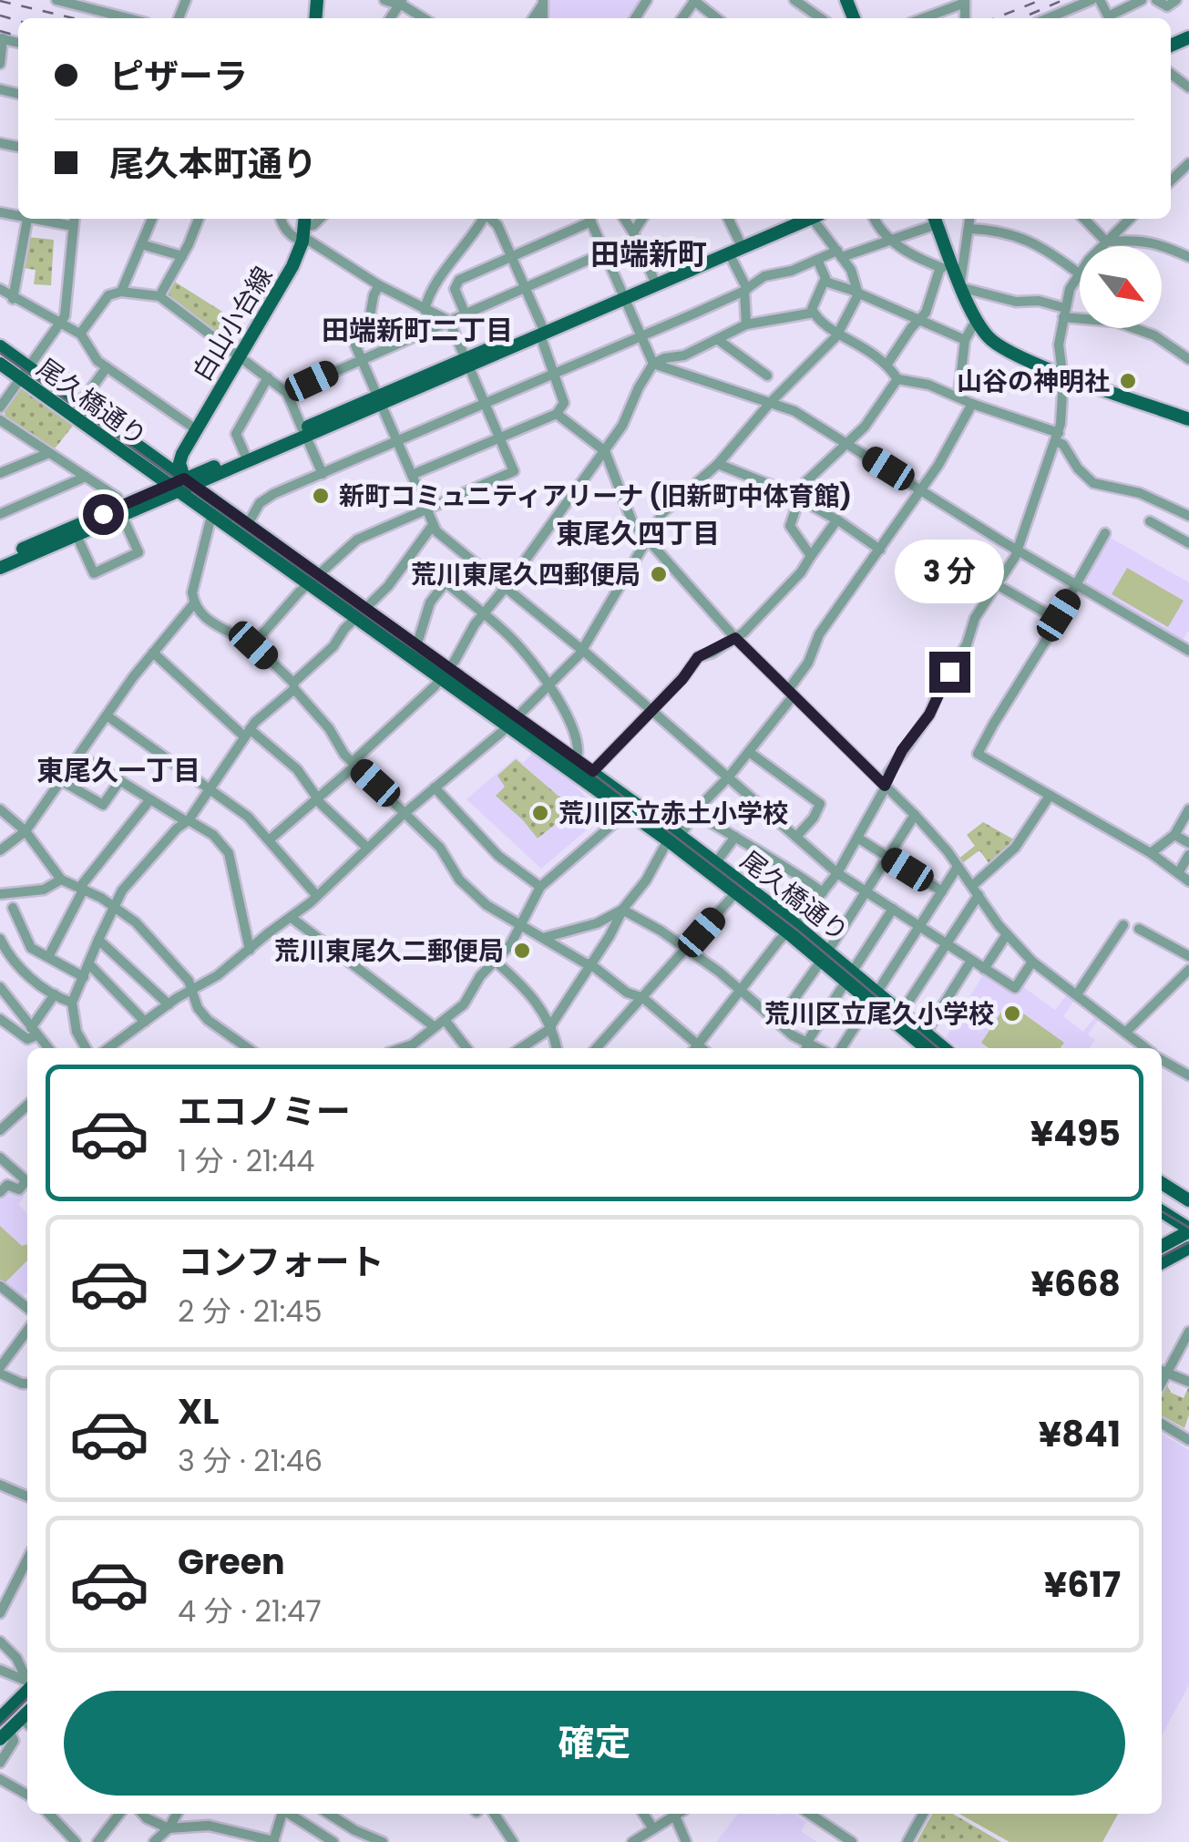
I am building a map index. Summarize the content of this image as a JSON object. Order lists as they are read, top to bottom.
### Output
{
  "streets": {
    "main road": ["白山小台線", "尾久橋通り"]
  },
  "crossings": [
    ["白山小台線", "尾久橋通り"]
  ],
  "districts": [
    "田端新町",
    "田端新町二丁目",
    "東尾久四丁目",
    "東尾久一丁目"
  ],
  "places": [
    "山谷の神明社",
    "新町コミュニティアリーナ (旧新町中体育館)",
    "荒川東尾久四郵便局",
    "荒川区立赤土小学校",
    "荒川東尾久二郵便局",
    "荒川区立尾久小学校"
  ],
  "north": "bottom right",
  "page": {
    "banner": ["ピザーラ", "尾久本町通り"],
    "bubble": "3 分",
    "list": [
      {
        "name": "エコノミー",
        "note": "1 分 · 21:44",
        "value": "¥495"
      },
      {
        "name": "コンフォート",
        "note": "2 分 · 21:45",
        "value": "¥668"
      },
      {
        "name": "XL",
        "note": "3 分 · 21:46",
        "value": "¥841"
      },
      {
        "name": "Green",
        "note": "4 分 · 21:47",
        "value": "¥617"
      }
    ],
    "buttons": "確定"
  }
}
